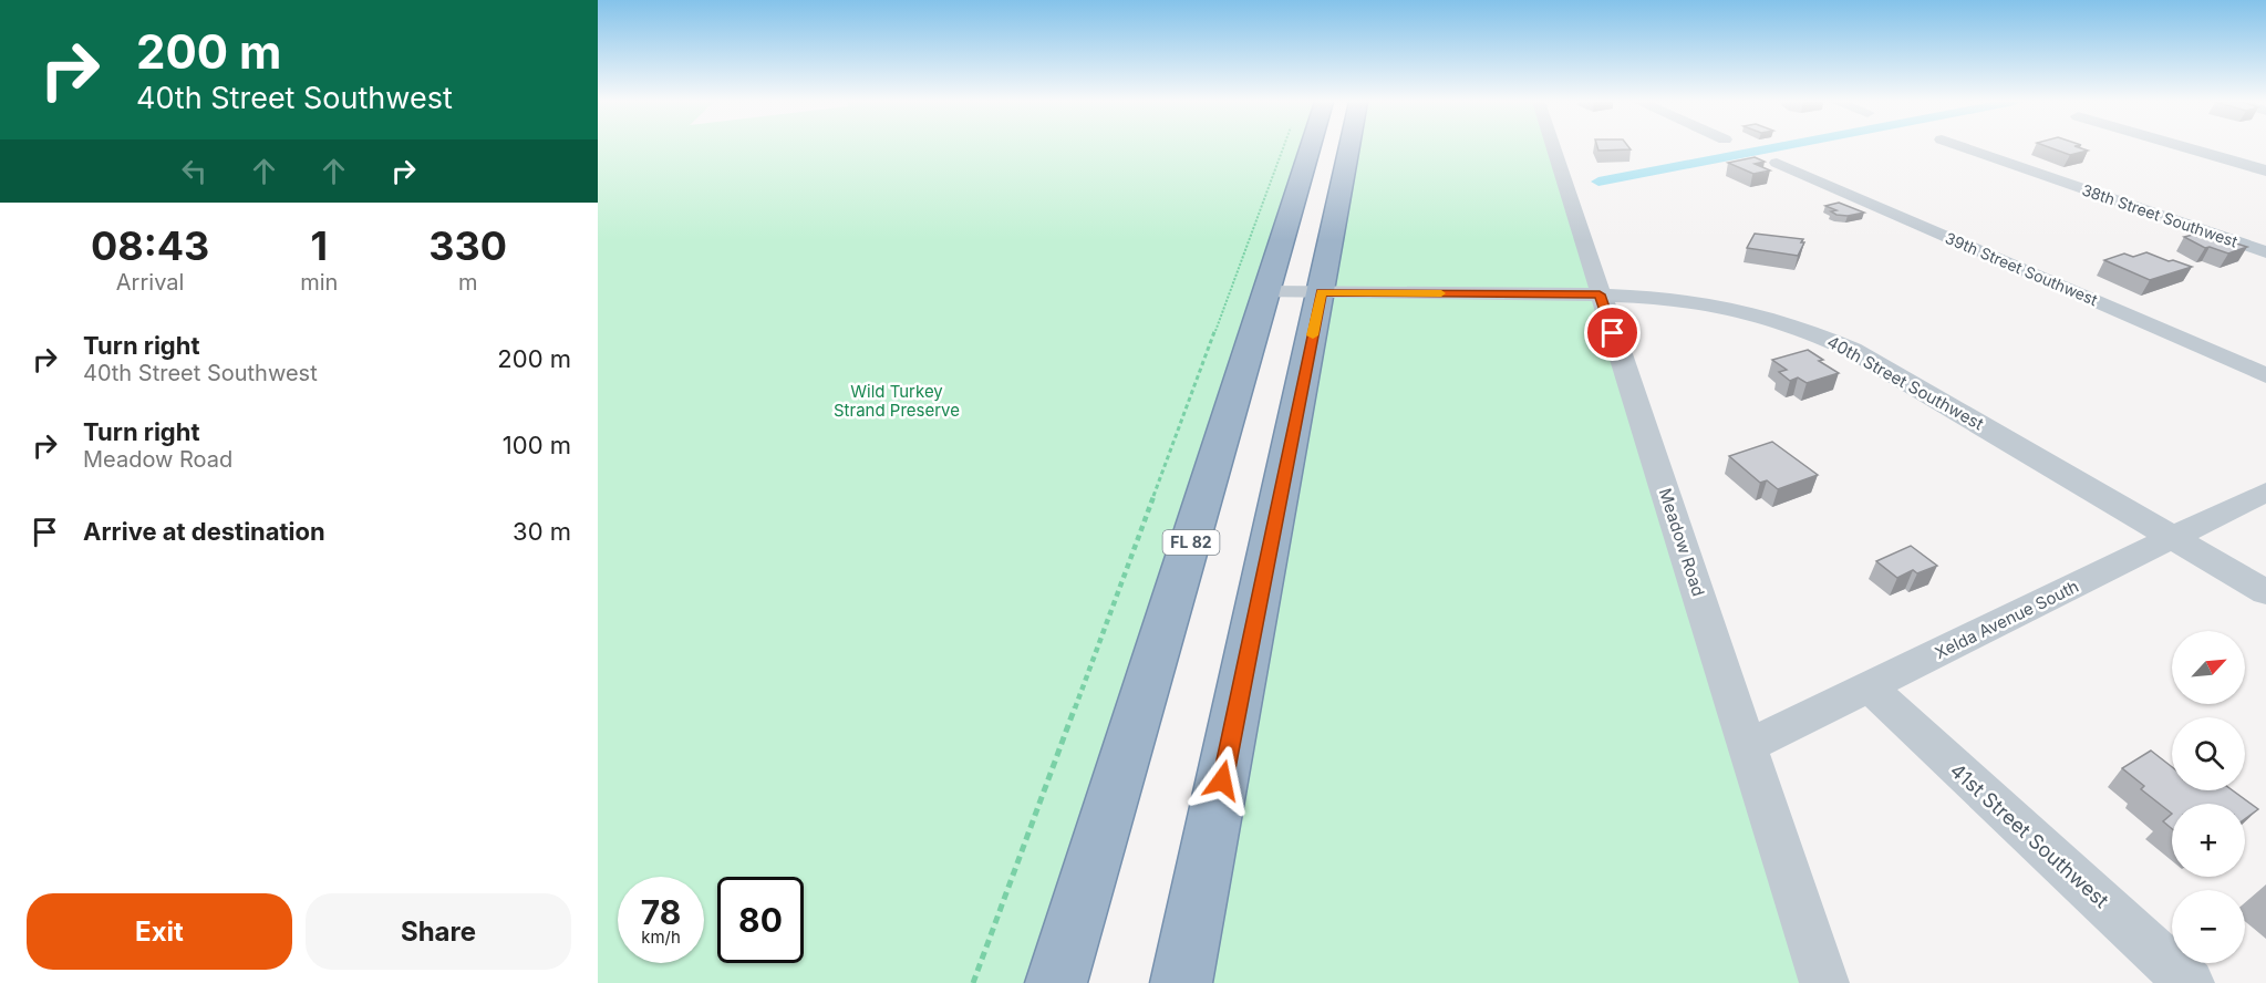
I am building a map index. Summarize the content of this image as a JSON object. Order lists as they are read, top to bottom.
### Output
{
  "streets": {
    "highway": ["FL 82"],
    "street": [
      "38th Street Southwest",
      "39th Street Southwest",
      "40th Street Southwest",
      "Meadow Road",
      "Xelda Avenue South",
      "41st Street Southwest"
    ]
  },
  "crossings": [
    ["40th Street Southwest", "FL 82"],
    ["40th Street Southwest", "Meadow Road"],
    ["40th Street Southwest", "Xelda Avenue South"],
    ["Meadow Road", "Xelda Avenue South"],
    ["Xelda Avenue South", "41st Street Southwest"]
  ],
  "parks": ["Wild Turkey Strand Preserve"],
  "north": "top right",
  "page": {
    "turn": ["200 m", "40th Street Southwest"],
    "eta": [
      "08:43",
      "Arrival",
      "1",
      "min",
      "330",
      "m"
    ],
    "list": [
      {
        "name": "Turn right",
        "note": "40th Street Southwest",
        "value": "200 m"
      },
      {
        "name": "Turn right",
        "note": "Meadow Road",
        "value": "100 m"
      },
      {
        "name": "Arrive at destination",
        "value": "30 m"
      }
    ],
    "map_buttons": ["+", "−"],
    "speed": "78 km/h",
    "limit": "80",
    "buttons": ["Exit", "Share"]
  }
}
